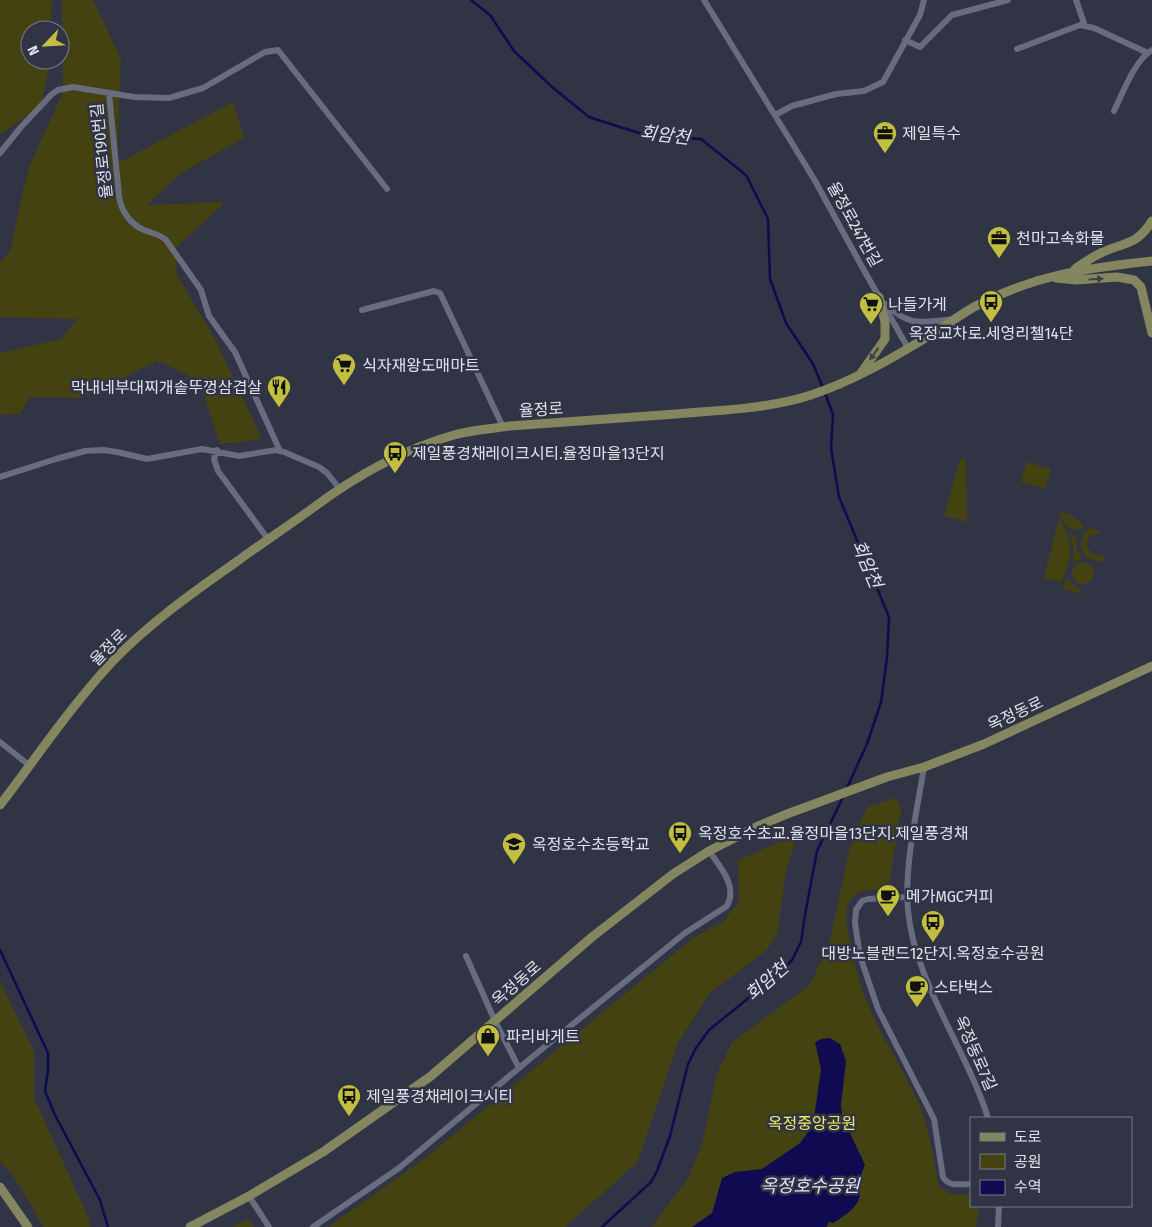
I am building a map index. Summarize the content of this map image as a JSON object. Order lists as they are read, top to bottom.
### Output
{
  "streets": {
    "main road": ["율정로", "옥정동로"],
    "street": ["율정로190번길", "율정로247번길", "옥정동로7길"]
  },
  "crossings": [
    ["율정로247번길", "율정로"],
    ["옥정동로", "옥정동로7길"]
  ],
  "water": ["회암천", "옥정호수공원"],
  "parks": ["옥정중앙공원"],
  "places": {
    "office": ["제일특수", "천마고속화물"],
    "bus stop": [
      "옥정교차로.세영리첼14단",
      "제일풍경채레이크시티.율정마을13단지",
      "옥정호수초교.율정마을13단지.제일풍경채",
      "대방노블랜드12단지.옥정호수공원",
      "제일풍경채레이크시티"
    ],
    "supermarket": ["나들가게", "식자재왕도매마트"],
    "restaurant": ["막내네부대찌개솥뚜껑삼겹살"],
    "school or university": ["옥정호수초등학교"],
    "cafe": ["메가MGC커피", "스타벅스"],
    "shop": ["파리바게트"]
  },
  "legend": ["도로", "공원", "수역"],
  "north": "bottom left"
}
